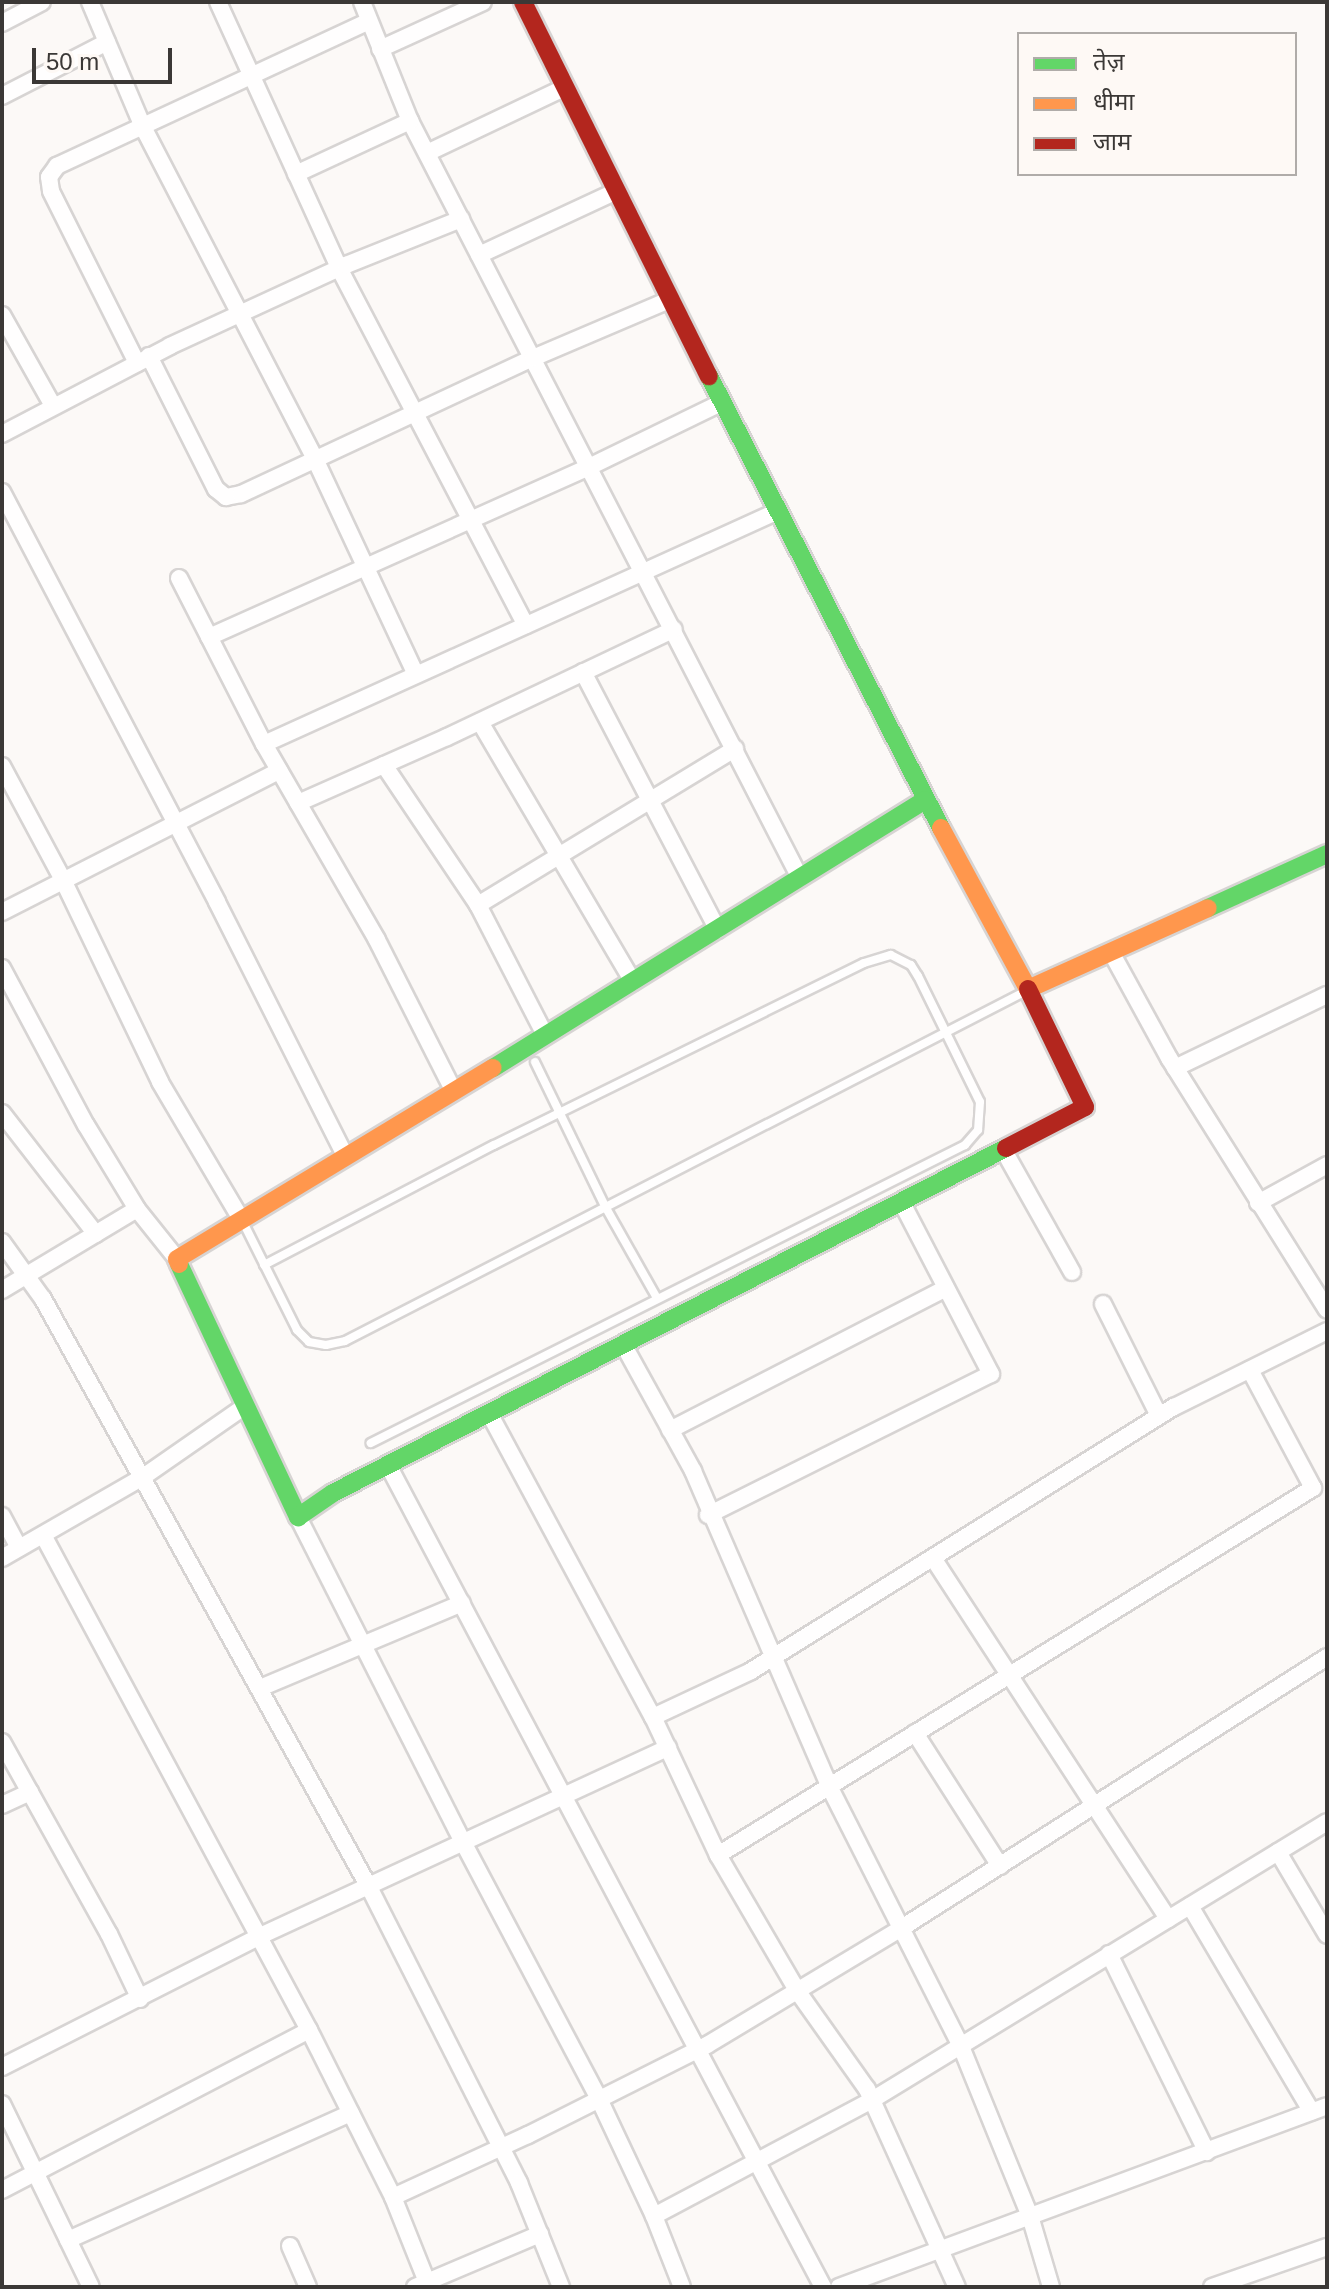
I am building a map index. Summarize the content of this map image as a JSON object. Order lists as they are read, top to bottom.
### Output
{
  "legend": ["तेज़", "धीमा", "जाम"],
  "scale_bar": "50 m"
}
